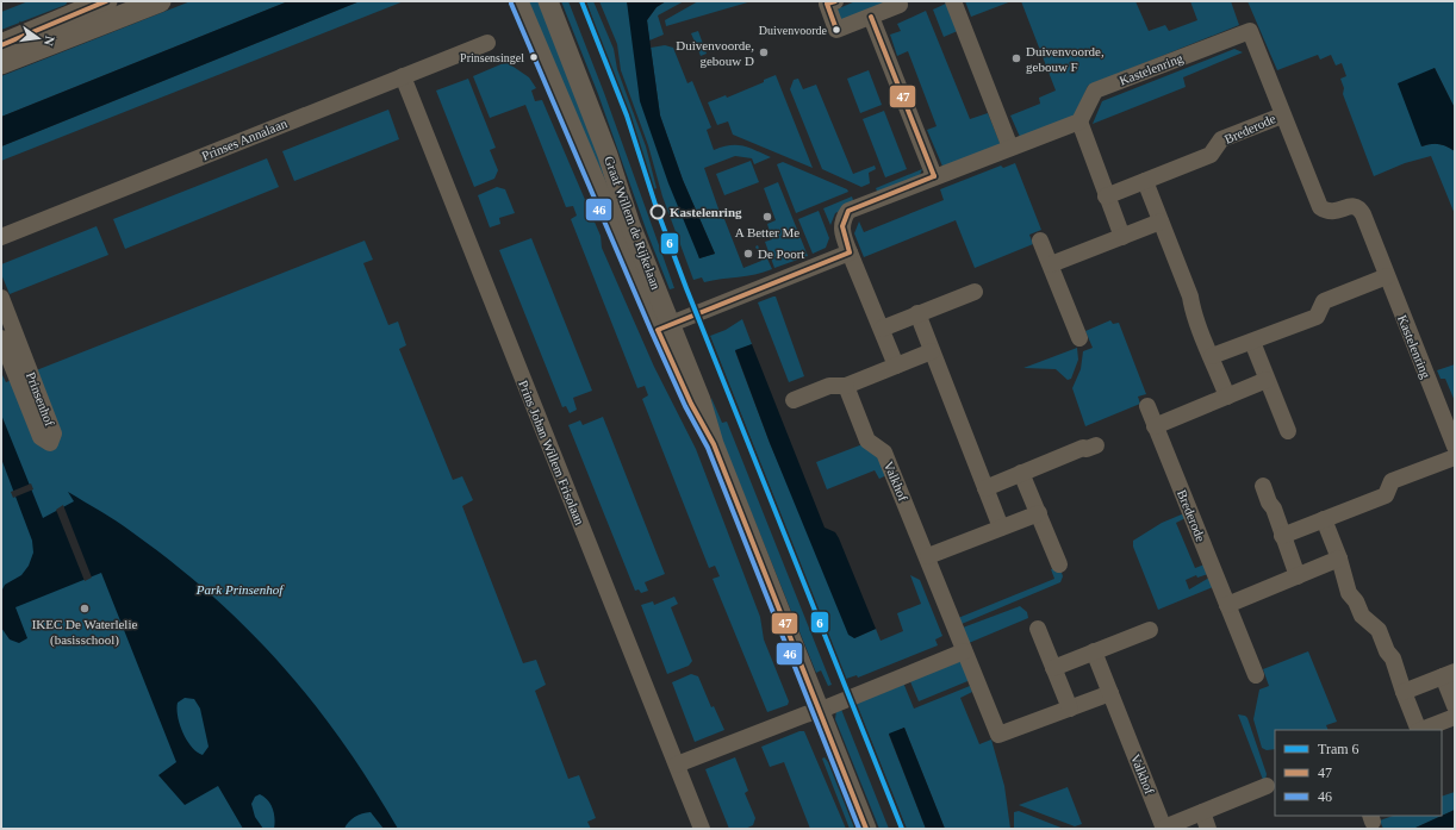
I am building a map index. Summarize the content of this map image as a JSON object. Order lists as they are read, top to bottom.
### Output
{
  "streets": {
    "street": [
      "Kastelenring",
      "Brederode",
      "Prinses Annalaan",
      "Graaf Willem de Rijkelaan",
      "Prinsenhof",
      "Prins Johan Willem Frisolaan",
      "Valkhof"
    ]
  },
  "crossings": [
    ["Kastelenring", "Brederode"],
    ["Prinses Annalaan", "Prins Johan Willem Frisolaan"]
  ],
  "parks": ["Park Prinsenhof"],
  "places": [
    "Duivenvoorde",
    "Duivenvoorde, gebouw D",
    "Prinsensingel",
    "Duivenvoorde, gebouw F",
    "Kastelenring",
    "A Better Me",
    "De Poort",
    "IKEC De Waterlelie (basisschool)"
  ],
  "lines": ["tram line 6", "transit line 47", "transit line 46"],
  "legend": ["Tram 6", "47", "46"],
  "north": "right"
}
